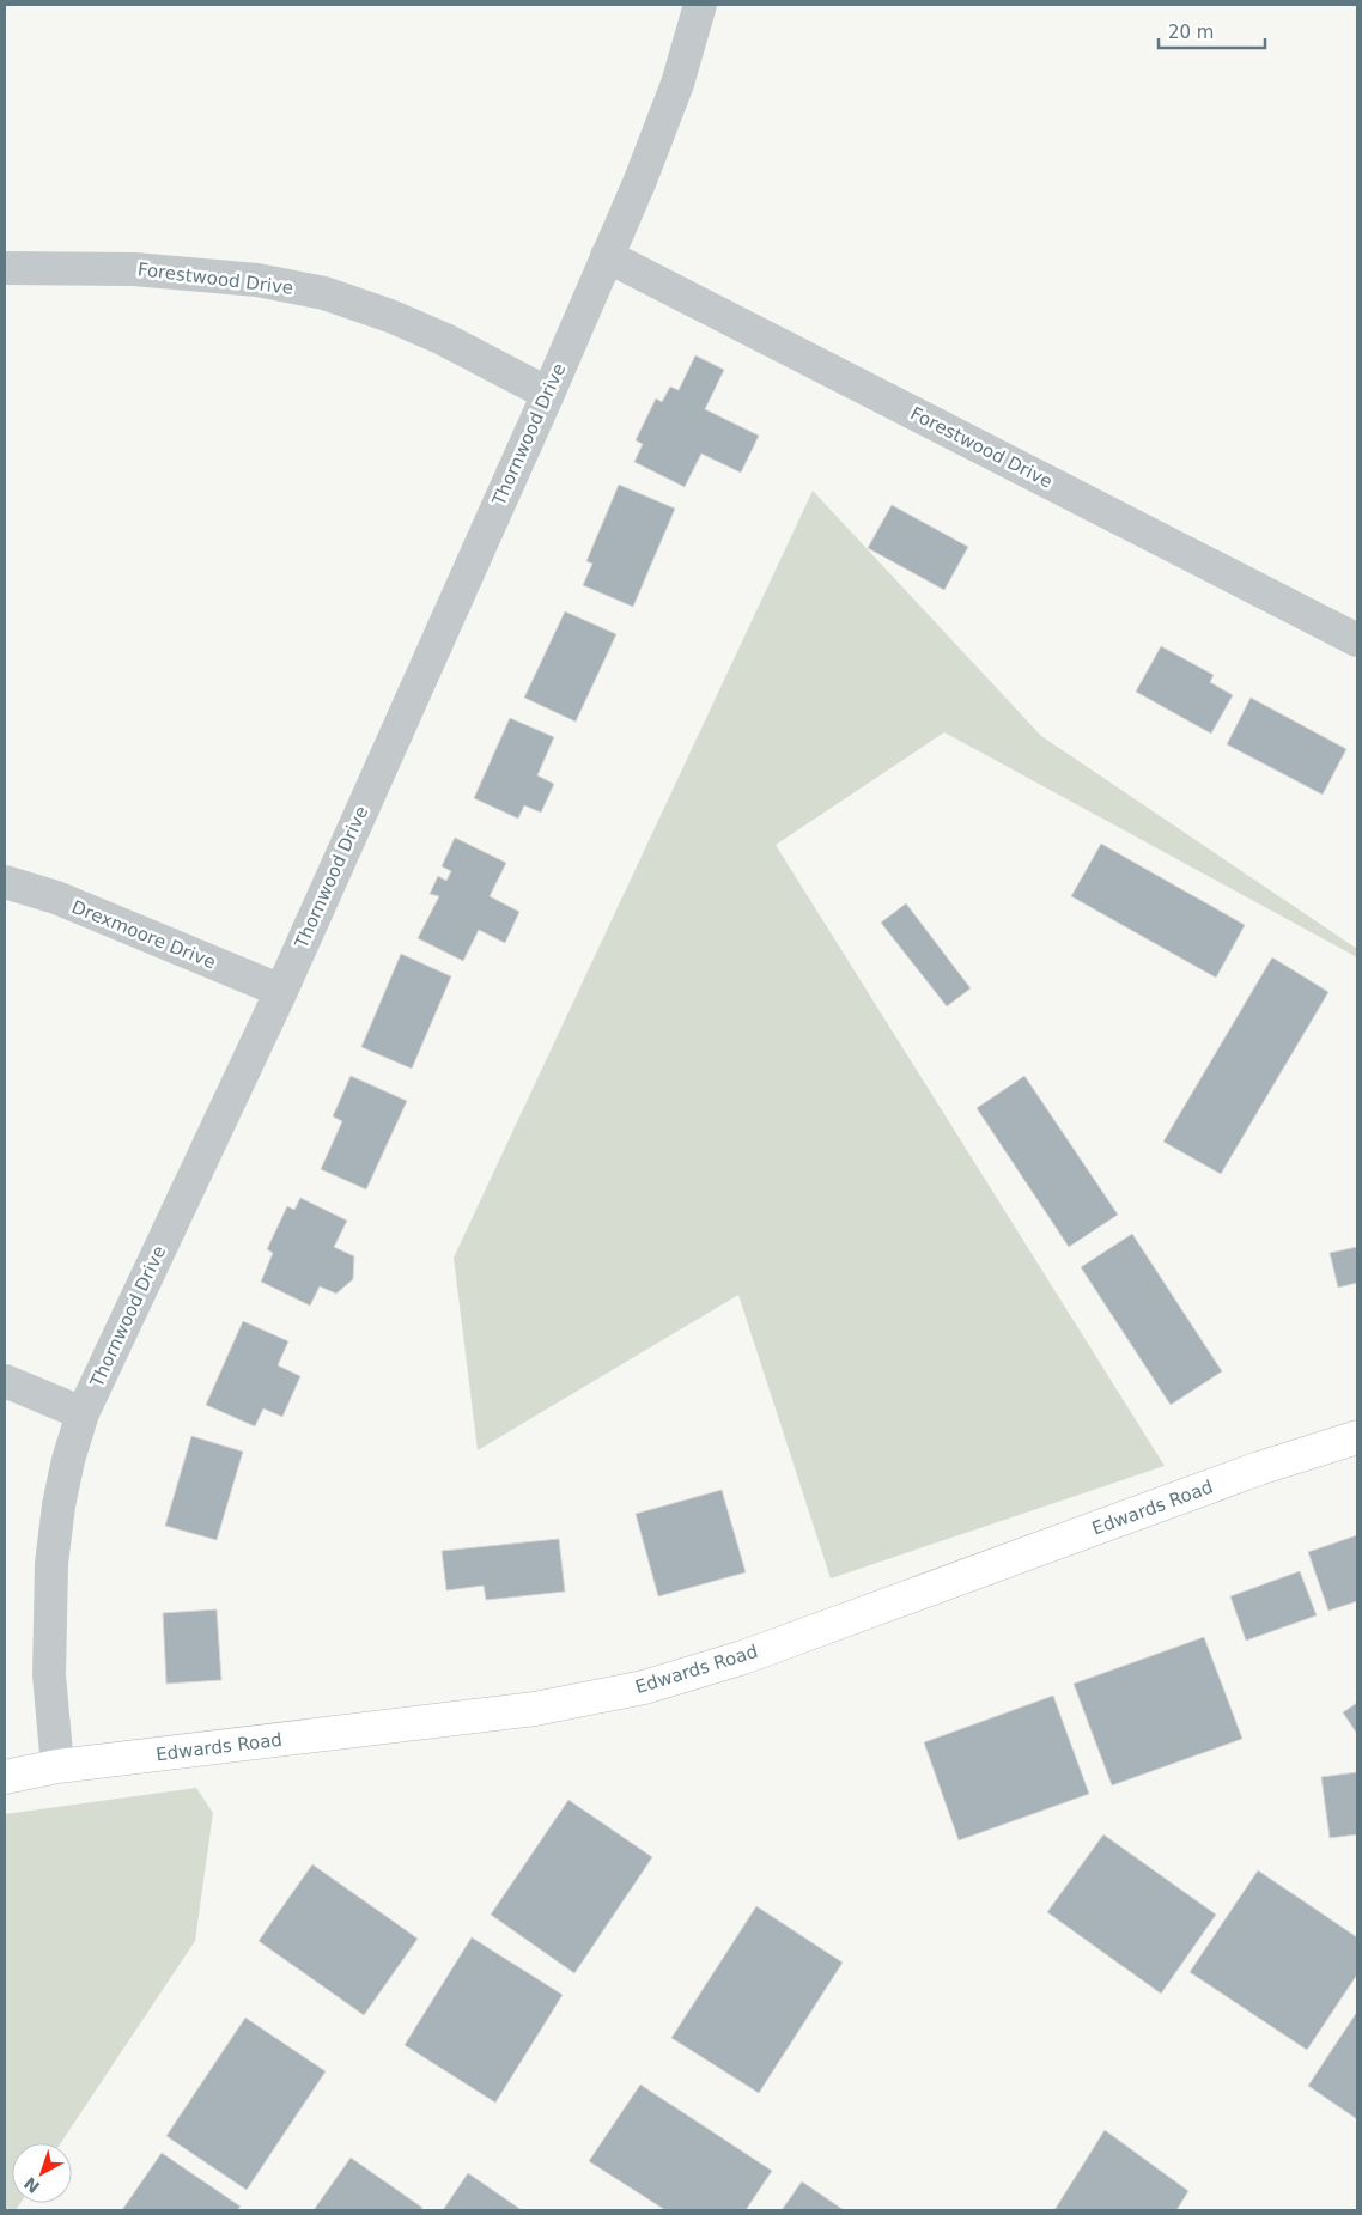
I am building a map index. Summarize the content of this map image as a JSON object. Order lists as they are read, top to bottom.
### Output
{
  "streets": {
    "main road": ["Edwards Road"],
    "street": ["Forestwood Drive", "Thornwood Drive", "Drexmoore Drive"]
  },
  "crossings": [
    ["Forestwood Drive", "Thornwood Drive"],
    ["Thornwood Drive", "Drexmoore Drive"],
    ["Thornwood Drive", "Edwards Road"]
  ],
  "scale_bar": "20 m",
  "north": "bottom left"
}
